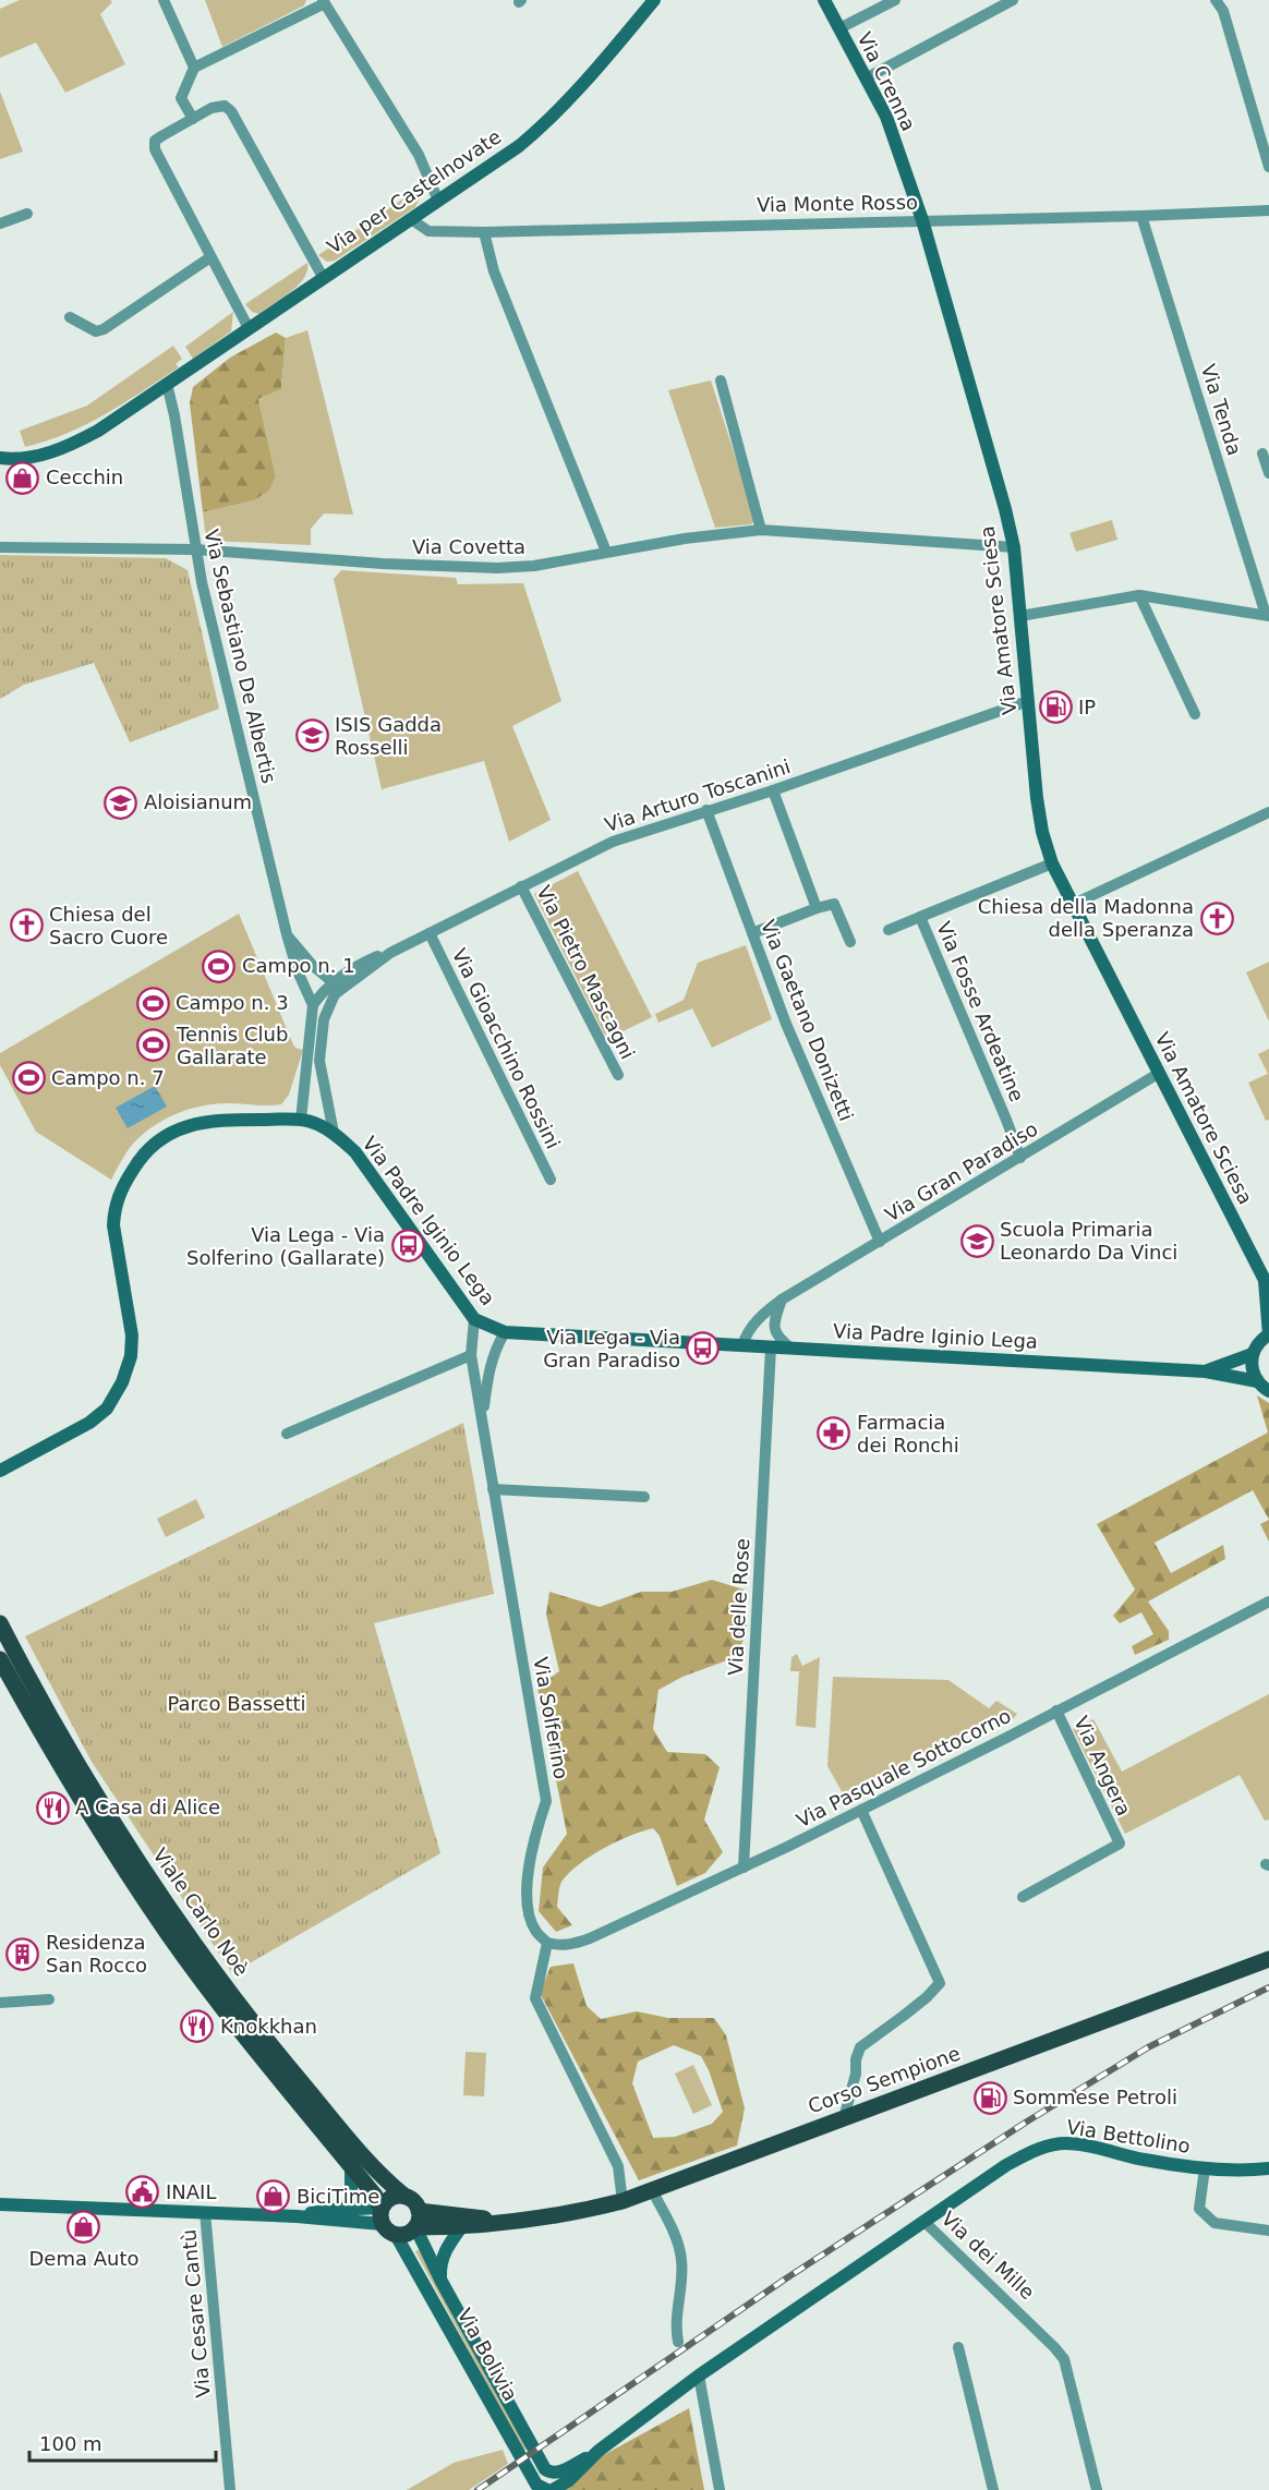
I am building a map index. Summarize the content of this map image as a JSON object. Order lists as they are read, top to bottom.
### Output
{
  "streets": {
    "main road": ["Viale Carlo Noè", "Corso Sempione"],
    "street": [
      "Via Crenna",
      "Via per Castelnovate",
      "Via Monte Rosso",
      "Via Tenda",
      "Via Covetta",
      "Via Amatore Sciesa",
      "Via Sebastiano De Albertis",
      "Via Arturo Toscanini",
      "Via Pietro Mascagni",
      "Via Fosse Ardeatine",
      "Via Gaetano Donizetti",
      "Via Gioacchino Rossini",
      "Via Gran Paradiso",
      "Via Padre Iginio Lega",
      "Via delle Rose",
      "Via Solferino",
      "Via Angera",
      "Via Pasquale Sottocorno",
      "Via Bettolino",
      "Via dei Mille",
      "Via Cesare Cantù",
      "Via Bolivia"
    ]
  },
  "crossings": [
    ["Via Crenna", "Via Monte Rosso"],
    ["Via Crenna", "Via Amatore Sciesa"],
    ["Via per Castelnovate", "Via Monte Rosso"],
    ["Via per Castelnovate", "Via Sebastiano De Albertis"],
    ["Via Monte Rosso", "Via Tenda"],
    ["Via Monte Rosso", "Via Amatore Sciesa"],
    ["Via Covetta", "Via Amatore Sciesa"],
    ["Via Covetta", "Via Sebastiano De Albertis"],
    ["Via Amatore Sciesa", "Via Arturo Toscanini"],
    ["Via Amatore Sciesa", "Via Fosse Ardeatine"],
    ["Via Amatore Sciesa", "Via Gran Paradiso"],
    ["Via Sebastiano De Albertis", "Via Arturo Toscanini"],
    ["Via Arturo Toscanini", "Via Pietro Mascagni"],
    ["Via Arturo Toscanini", "Via Gaetano Donizetti"],
    ["Via Arturo Toscanini", "Via Gioacchino Rossini"],
    ["Via Fosse Ardeatine", "Via Gran Paradiso"],
    ["Via Gaetano Donizetti", "Via Gran Paradiso"],
    ["Via Gran Paradiso", "Via Padre Iginio Lega"],
    ["Via Padre Iginio Lega", "Via delle Rose"],
    ["Via Padre Iginio Lega", "Via Solferino"],
    ["Via delle Rose", "Via Pasquale Sottocorno"],
    ["Via Solferino", "Via Pasquale Sottocorno"],
    ["Via Angera", "Via Pasquale Sottocorno"],
    ["Viale Carlo Noè", "Corso Sempione"],
    ["Viale Carlo Noè", "Via Bolivia"],
    ["Corso Sempione", "Via Bolivia"],
    ["Via Bettolino", "Via dei Mille"],
    ["Via dei Mille", "Via Bolivia"]
  ],
  "parks": ["Parco Bassetti"],
  "places": {
    "shop": ["Cecchin", "BiciTime", "Dema Auto"],
    "fuel station": ["IP", "Sommese Petroli"],
    "school or university": ["ISIS Gadda Rosselli", "Aloisianum", "Scuola Primaria Leonardo Da Vinci"],
    "church": ["Chiesa della Madonna della Speranza", "Chiesa del Sacro Cuore"],
    "sports": [
      "Campo n. 1",
      "Campo n. 3",
      "Tennis Club Gallarate",
      "Campo n. 7"
    ],
    "bus stop": ["Via Lega - Via Solferino (Gallarate)", "Via Lega - Via Gran Paradiso"],
    "pharmacy": ["Farmacia dei Ronchi"],
    "restaurant": ["A Casa di Alice", "Knokkhan"],
    "building": ["Residenza San Rocco"],
    "public building": ["INAIL"]
  },
  "scale_bar": "100 m"
}
